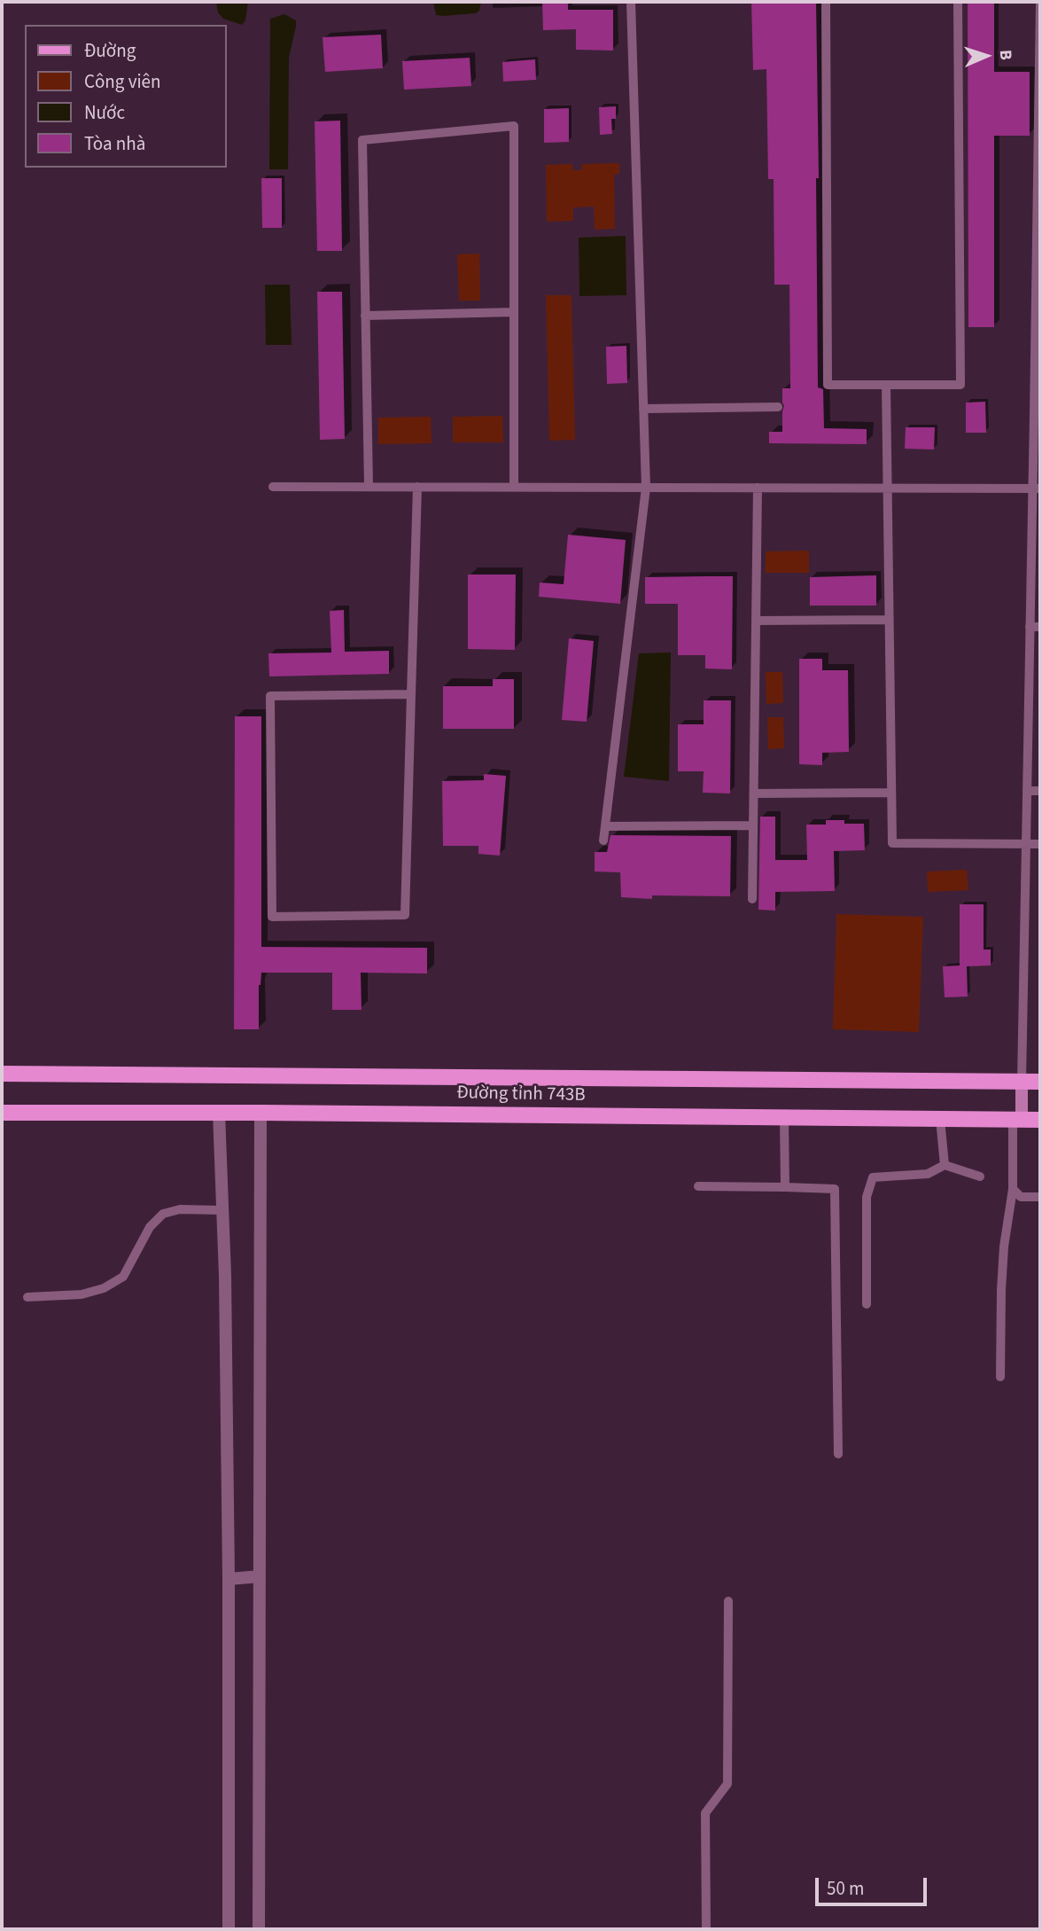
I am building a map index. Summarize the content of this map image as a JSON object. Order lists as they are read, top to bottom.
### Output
{
  "streets": {
    "main road": ["Đường tỉnh 743B"]
  },
  "legend": [
    "Đường",
    "Công viên",
    "Nước",
    "Tòa nhà"
  ],
  "scale_bar": "50 m",
  "north": "right"
}
